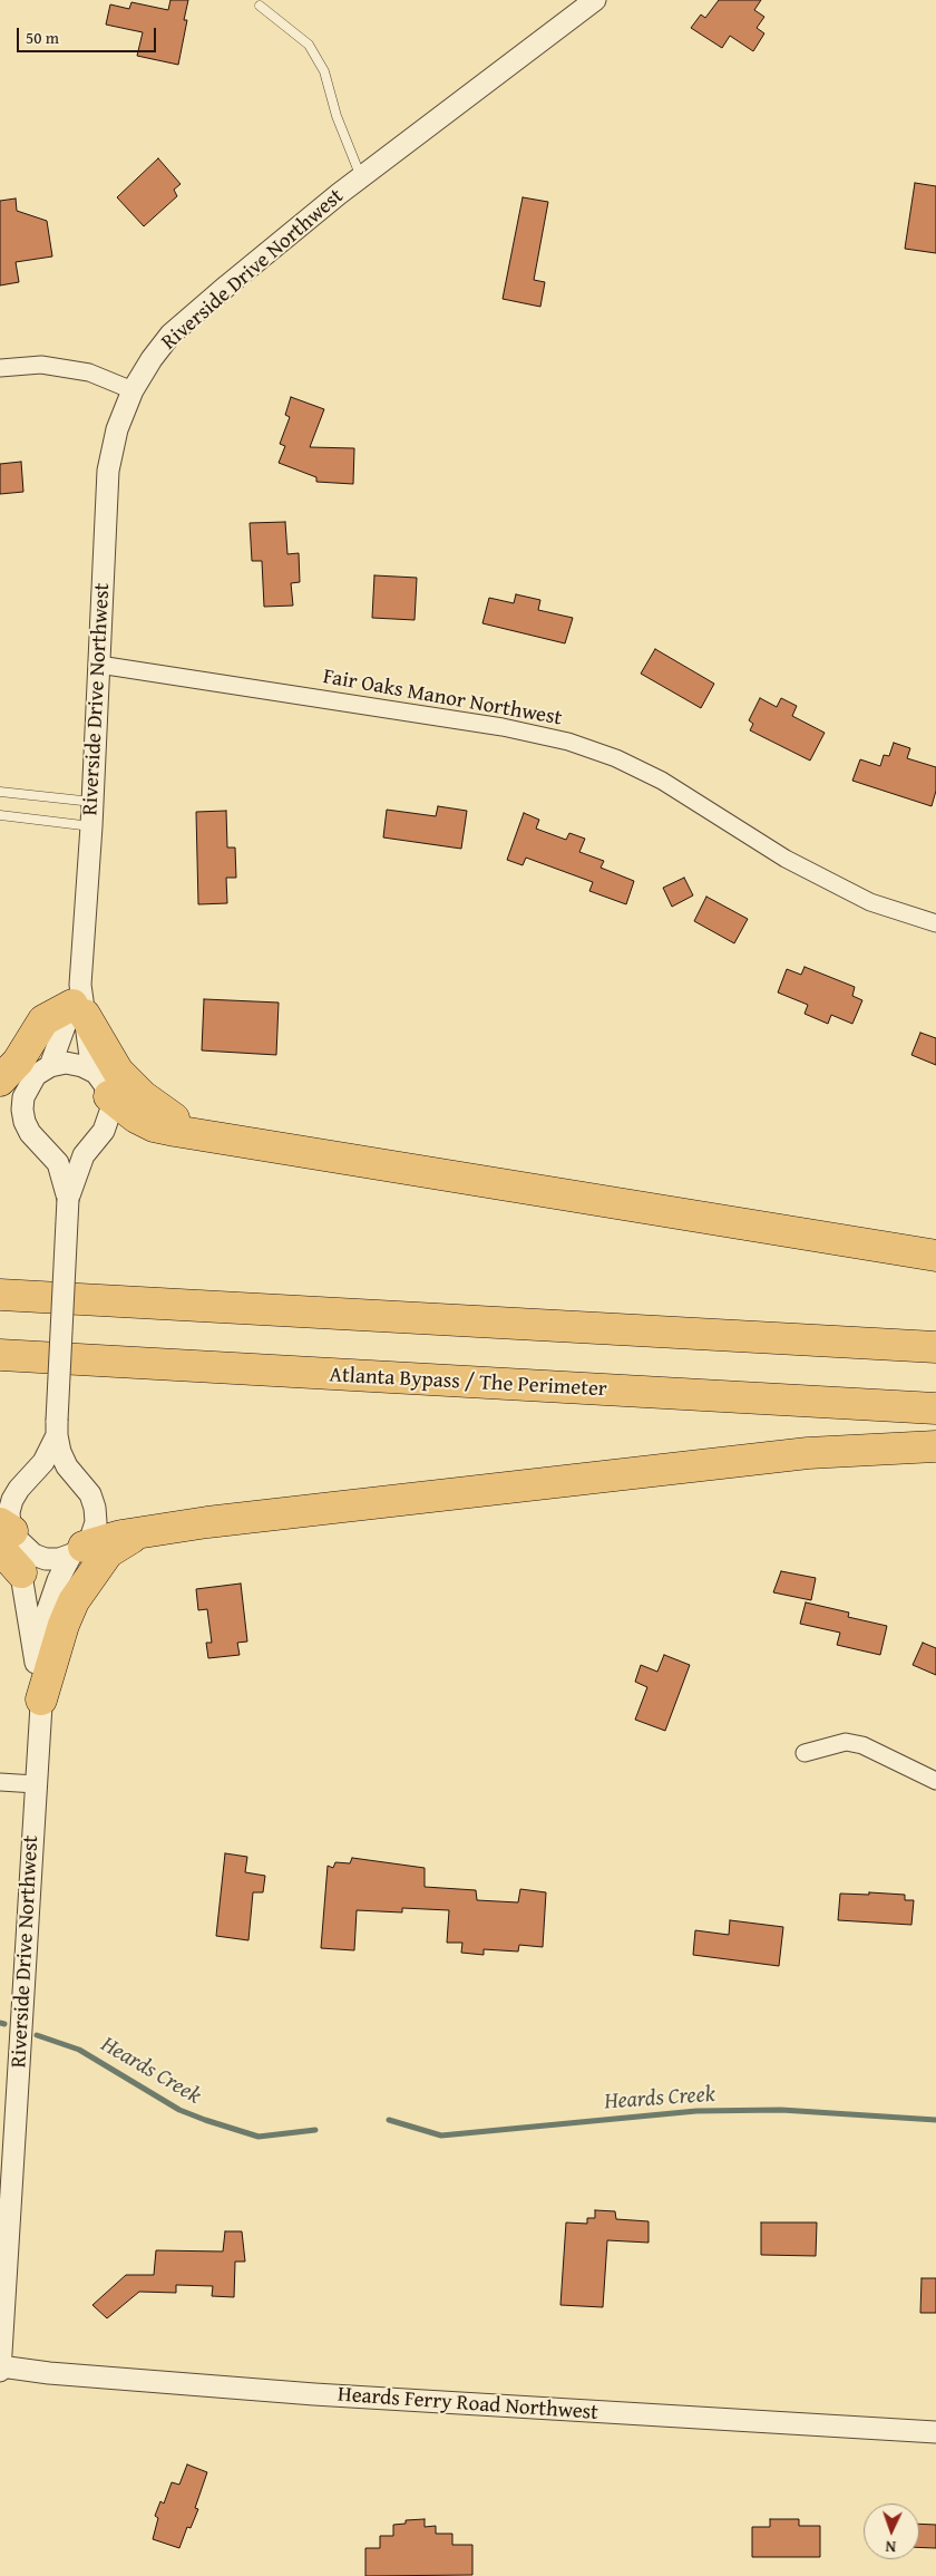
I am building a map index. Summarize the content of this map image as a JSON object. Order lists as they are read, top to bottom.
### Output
{
  "streets": {
    "highway": ["Atlanta Bypass / The Perimeter"],
    "street": ["Riverside Drive Northwest", "Fair Oaks Manor Northwest", "Heards Ferry Road Northwest"]
  },
  "crossings": [
    ["Riverside Drive Northwest", "Fair Oaks Manor Northwest"],
    ["Riverside Drive Northwest", "Heards Ferry Road Northwest"]
  ],
  "water": ["Heards Creek"],
  "scale_bar": "50 m",
  "north": "bottom"
}
